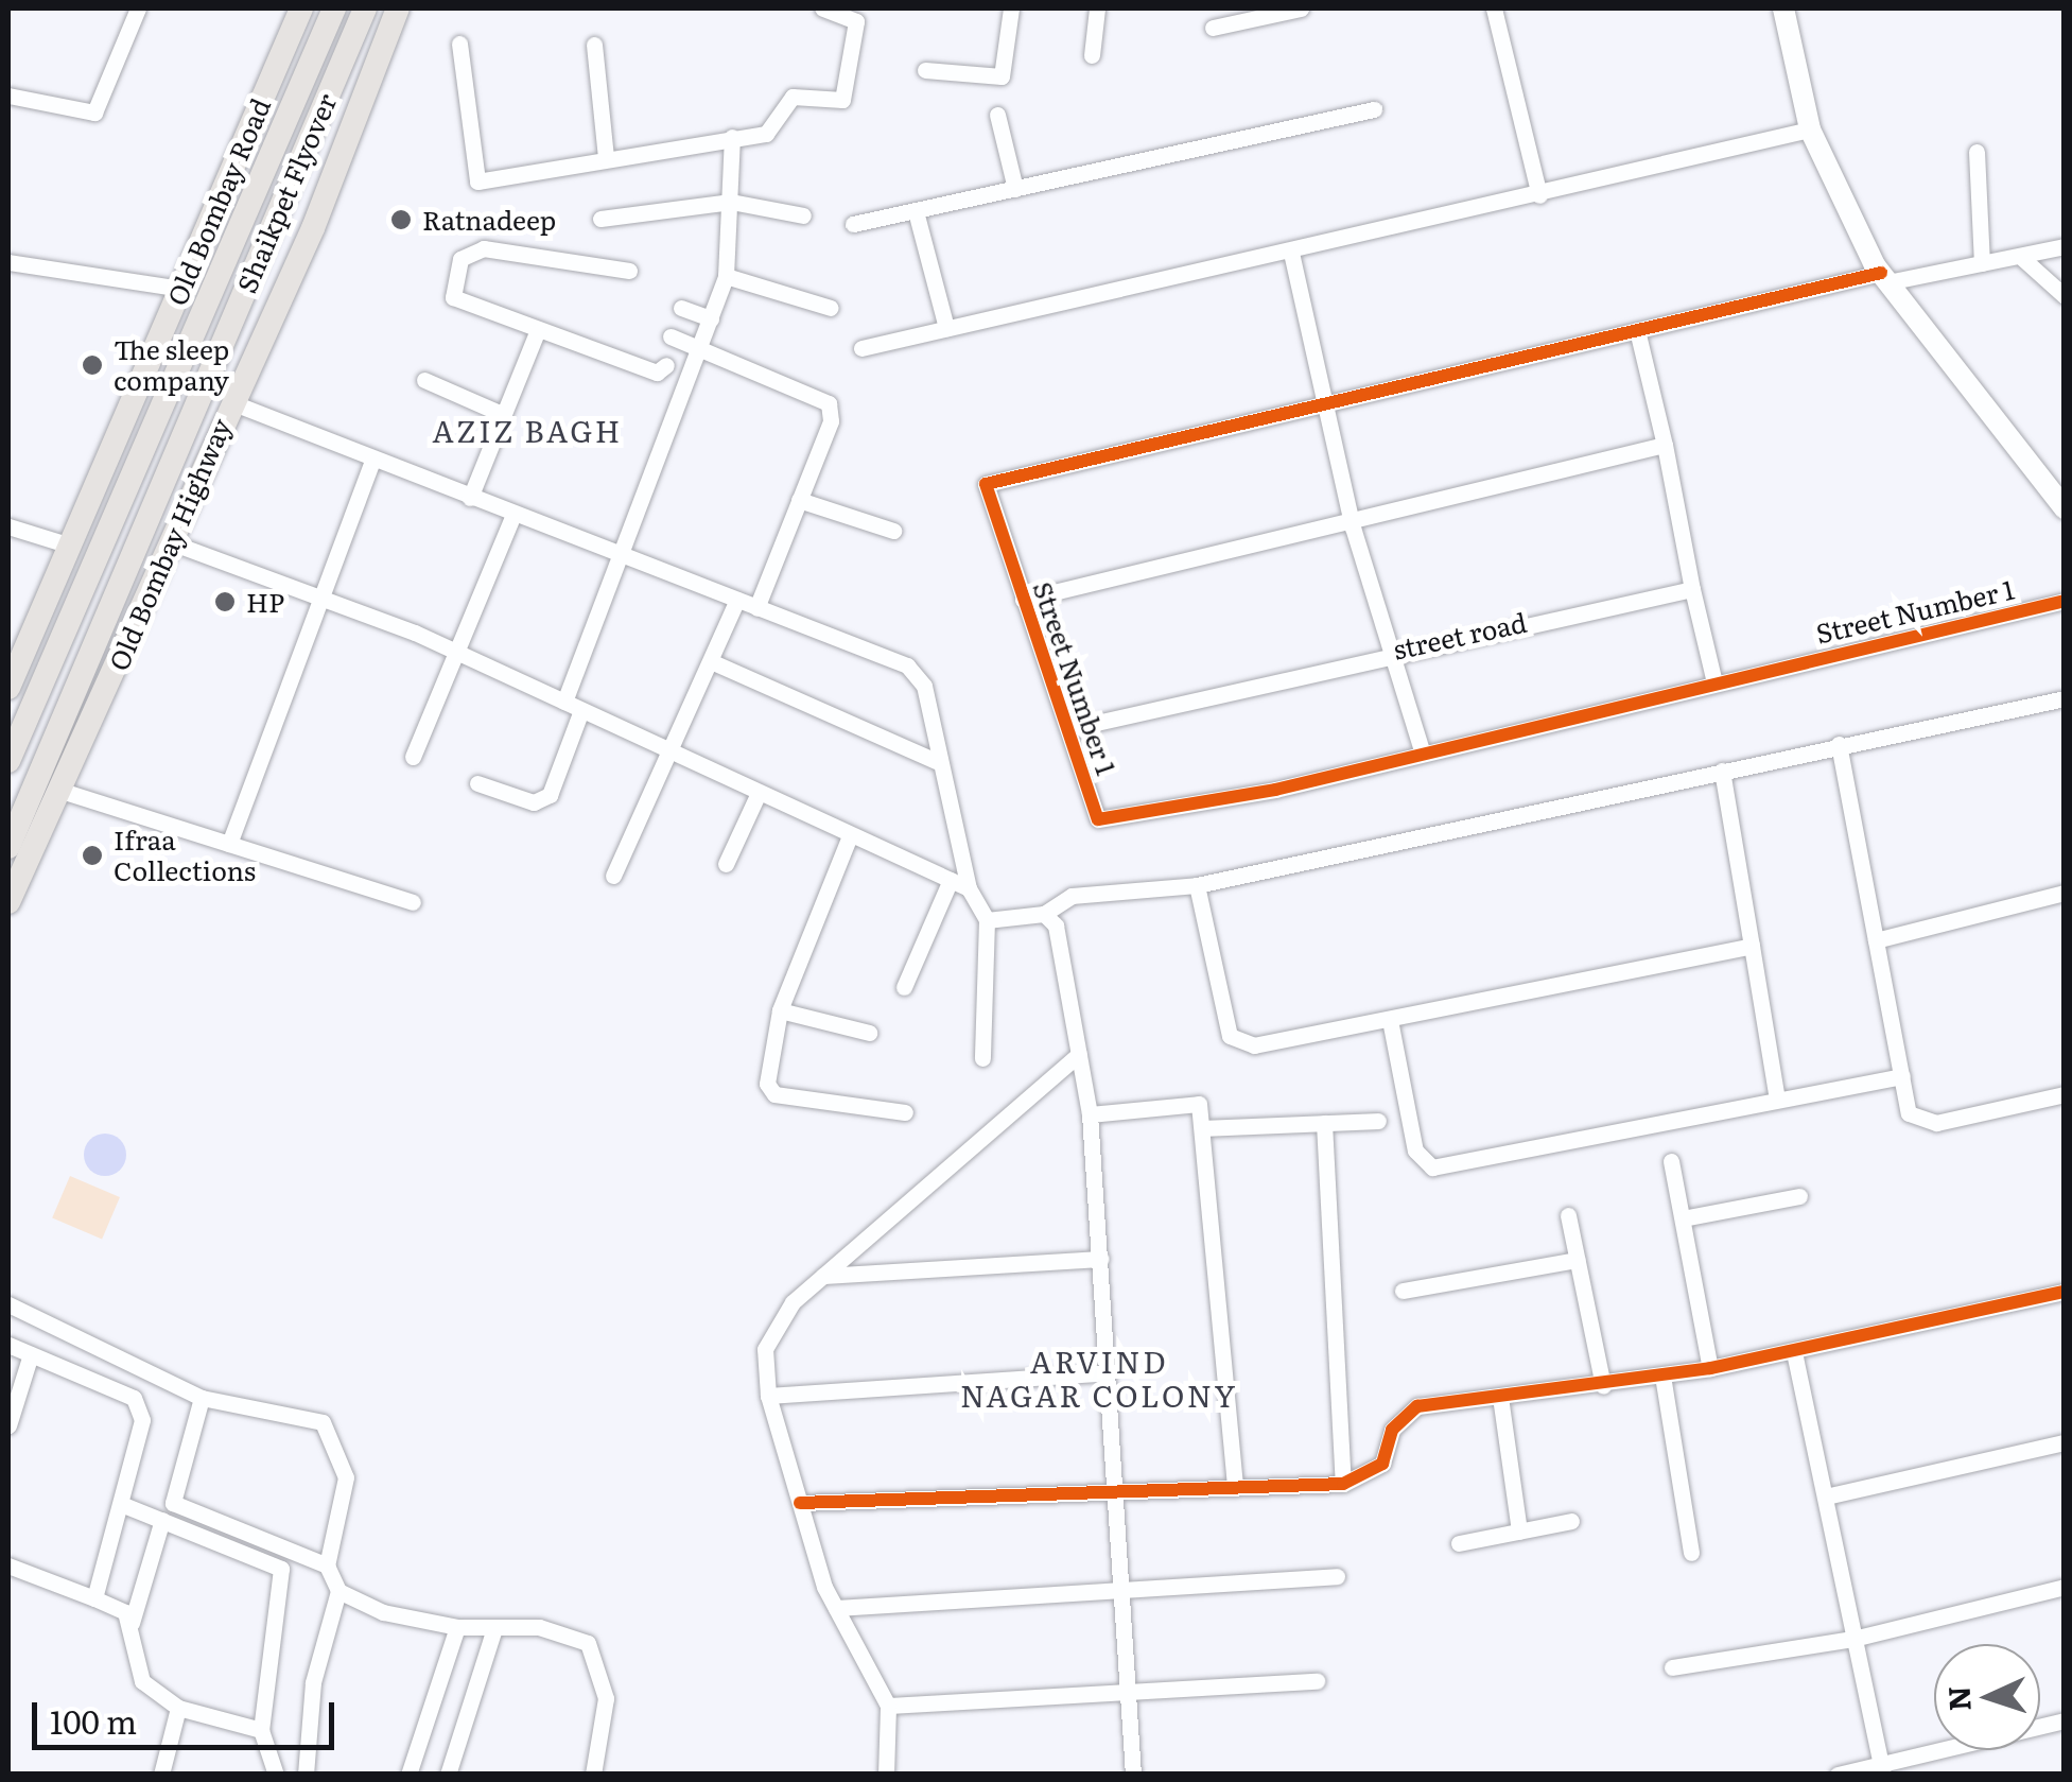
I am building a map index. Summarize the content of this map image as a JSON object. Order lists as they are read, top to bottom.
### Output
{
  "streets": {
    "main road": ["Shaikpet Flyover", "Old Bombay Road", "Old Bombay Highway"],
    "street": ["Street Number 1", "street road"]
  },
  "crossings": [
    ["Street Number 1", "street road"]
  ],
  "districts": ["AZIZ BAGH", "ARVIND NAGAR COLONY"],
  "places": [
    "Ratnadeep",
    "The sleep company",
    "HP",
    "Ifraa Collections"
  ],
  "scale_bar": "100 m",
  "north": "left"
}
